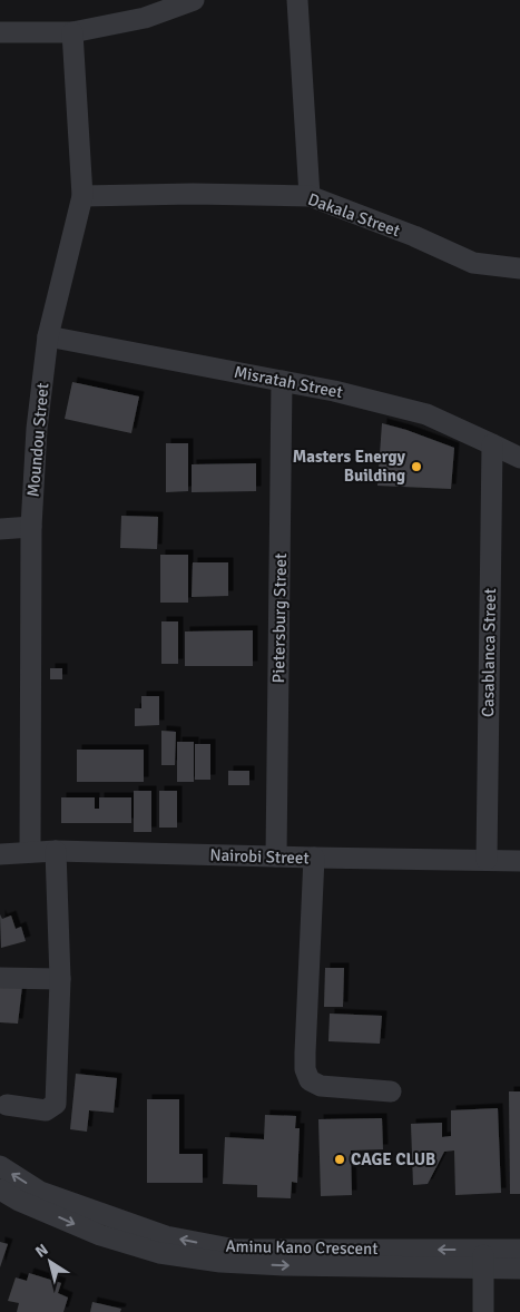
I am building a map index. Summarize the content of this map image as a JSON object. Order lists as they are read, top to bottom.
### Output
{
  "streets": {
    "street": [
      "Dakala Street",
      "Misratah Street",
      "Moundou Street",
      "Pietersburg Street",
      "Casablanca Street",
      "Nairobi Street",
      "Aminu Kano Crescent"
    ]
  },
  "crossings": [
    ["Dakala Street", "Moundou Street"],
    ["Misratah Street", "Moundou Street"],
    ["Misratah Street", "Pietersburg Street"],
    ["Misratah Street", "Casablanca Street"],
    ["Moundou Street", "Nairobi Street"],
    ["Pietersburg Street", "Nairobi Street"],
    ["Casablanca Street", "Nairobi Street"]
  ],
  "places": ["Masters Energy Building", "CAGE CLUB"],
  "north": "top left"
}
